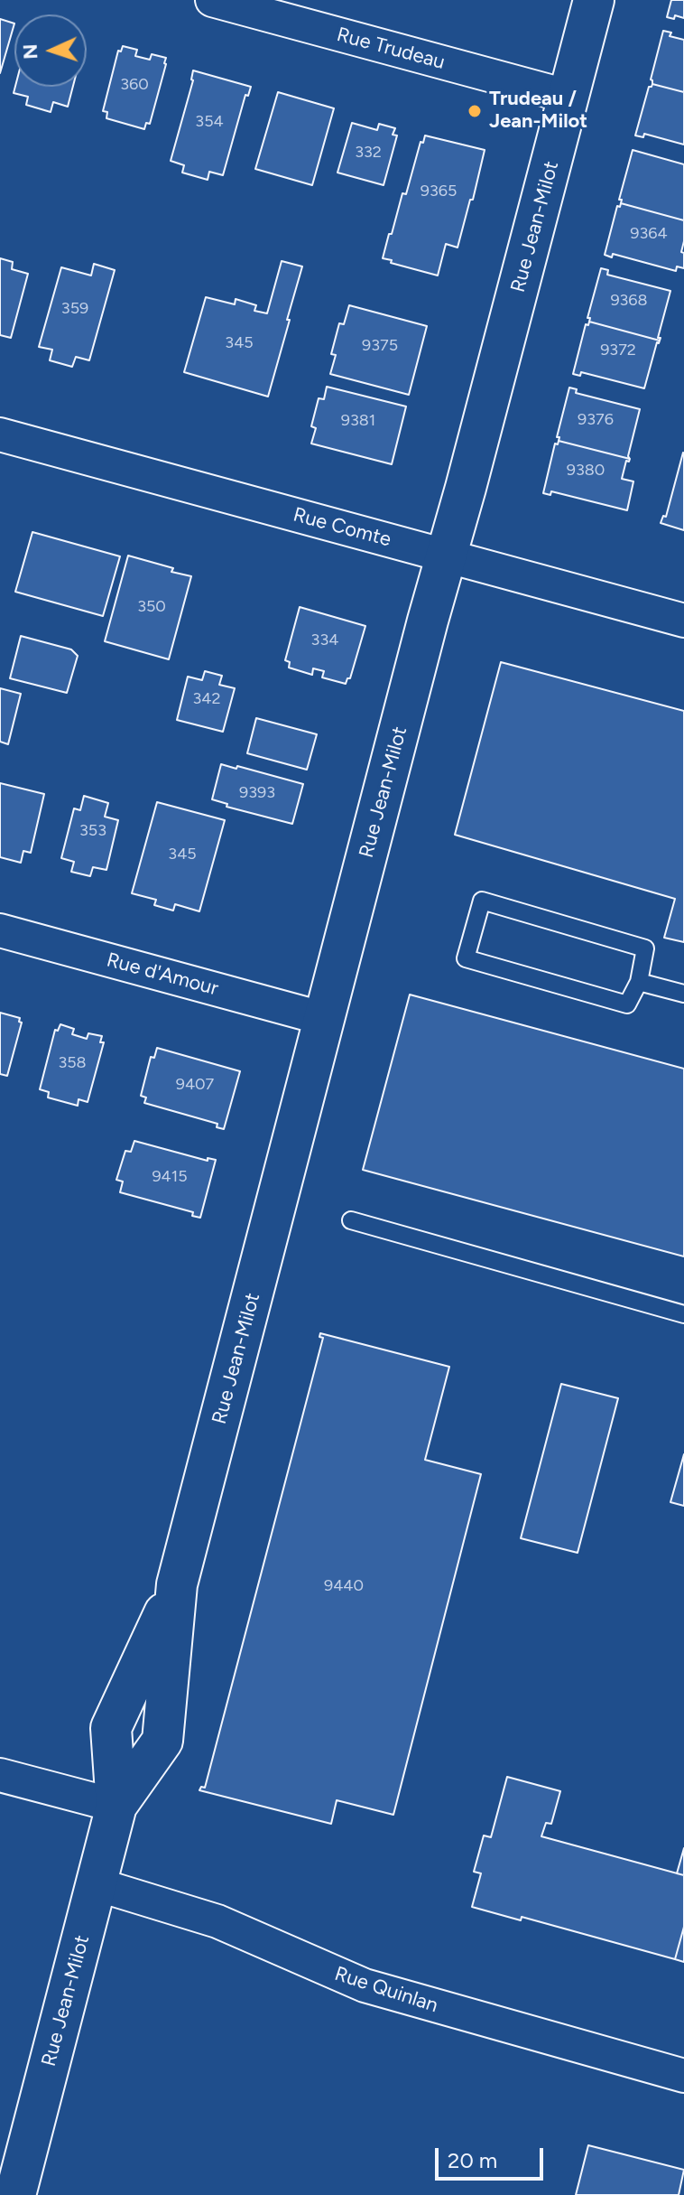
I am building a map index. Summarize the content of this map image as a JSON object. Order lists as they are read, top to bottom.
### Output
{
  "streets": {
    "street": [
      "Rue Trudeau",
      "Rue Jean-Milot",
      "Rue Comte",
      "Rue d'Amour",
      "Rue Quinlan"
    ]
  },
  "crossings": [
    ["Rue Trudeau", "Rue Jean-Milot"],
    ["Rue Jean-Milot", "Rue Comte"],
    ["Rue Jean-Milot", "Rue d'Amour"],
    ["Rue Jean-Milot", "Rue Quinlan"]
  ],
  "places": ["Trudeau / Jean-Milot"],
  "house_numbers": [
    "360",
    "354",
    "332",
    "9365",
    "9364",
    "9368",
    "359",
    "345",
    "9375",
    "9372",
    "9376",
    "9381",
    "9380",
    "350",
    "334",
    "342",
    "9393",
    "353",
    "345",
    "358",
    "9407",
    "9415",
    "9440"
  ],
  "scale_bar": "20 m",
  "north": "left"
}
